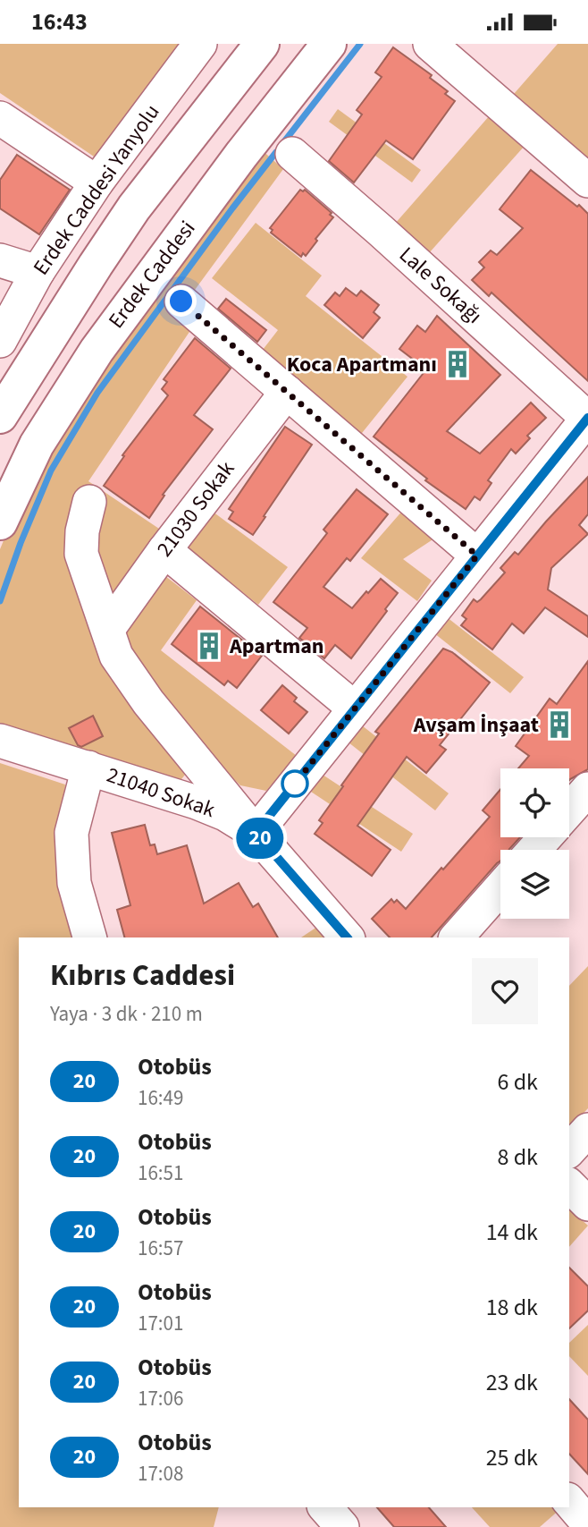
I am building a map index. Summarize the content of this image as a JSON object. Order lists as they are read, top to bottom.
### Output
{
  "streets": {
    "highway": ["Erdek Caddesi"],
    "street": [
      "Erdek Caddesi Yanyolu",
      "Lale Sokağı",
      "21030 Sokak",
      "21040 Sokak"
    ]
  },
  "places": {
    "building": ["Koca Apartmanı", "Apartman", "Avşam İnşaat"]
  },
  "lines": ["bus line 20"],
  "page": {
    "status": "16:43",
    "on_map": "20",
    "heading": ["Kıbrıs Caddesi", "Yaya · 3 dk · 210 m"],
    "list": [
      {
        "mark": "20",
        "name": "Otobüs",
        "note": "16:49",
        "value": "6 dk"
      },
      {
        "mark": "20",
        "name": "Otobüs",
        "note": "16:51",
        "value": "8 dk"
      },
      {
        "mark": "20",
        "name": "Otobüs",
        "note": "16:57",
        "value": "14 dk"
      },
      {
        "mark": "20",
        "name": "Otobüs",
        "note": "17:01",
        "value": "18 dk"
      },
      {
        "mark": "20",
        "name": "Otobüs",
        "note": "17:06",
        "value": "23 dk"
      },
      {
        "mark": "20",
        "name": "Otobüs",
        "note": "17:08",
        "value": "25 dk"
      }
    ]
  }
}
